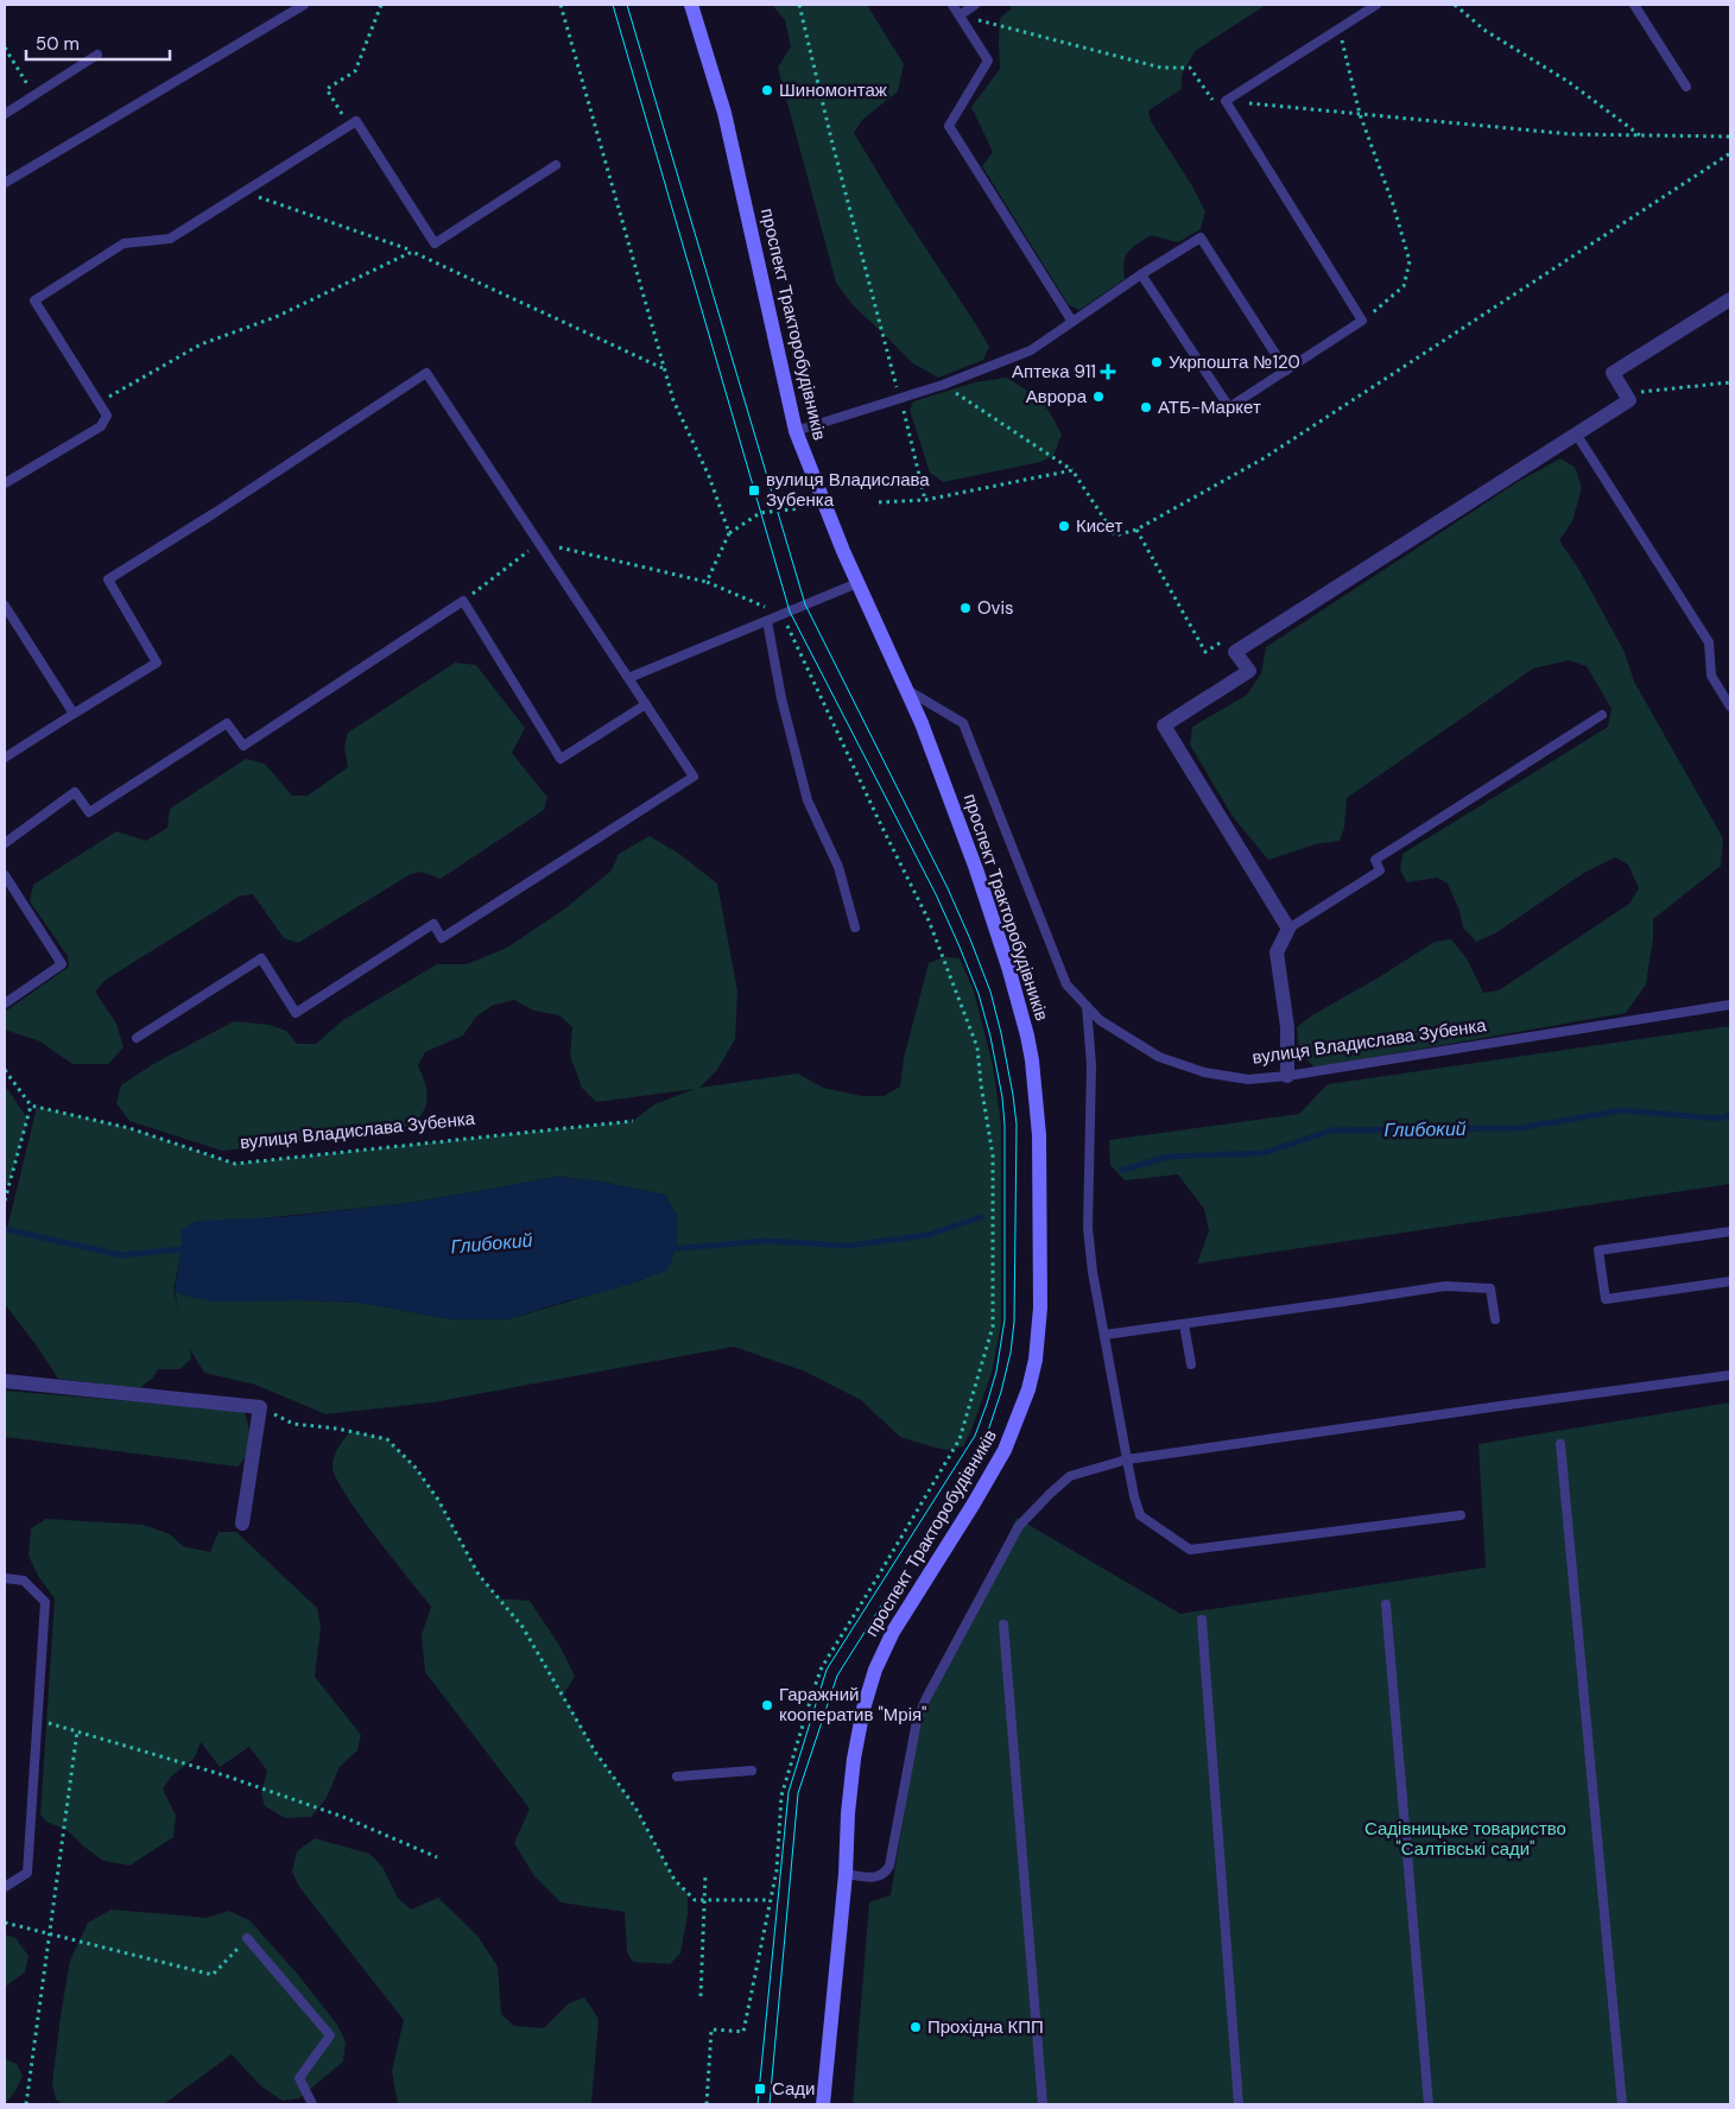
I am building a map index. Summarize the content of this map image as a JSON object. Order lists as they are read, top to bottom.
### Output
{
  "streets": {
    "main road": ["проспект Тракторобудівників"],
    "lane": ["вулиця Владислава Зубенка"]
  },
  "crossings": [
    ["проспект Тракторобудівників", "вулиця Владислава Зубенка"]
  ],
  "water": ["Глибокий"],
  "parks": ["Садівницьке товариство \"Салтівські сади\""],
  "places": {
    "other": [
      "Шиномонтаж",
      "Укрпошта №120",
      "Аврора",
      "АТБ-Маркет",
      "Кисет",
      "Ovis",
      "Гаражний кооператив \"Мрія\"",
      "Прохідна КПП"
    ],
    "health": ["Аптека 911"],
    "transit": ["вулиця Владислава Зубенка", "Сади"]
  },
  "scale_bar": "50 m"
}
